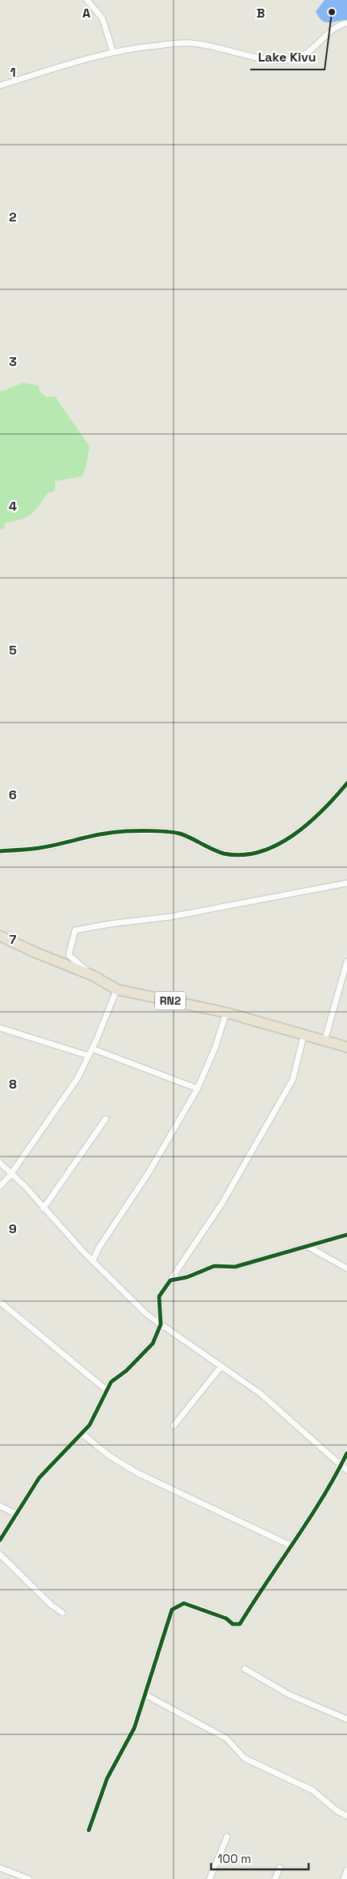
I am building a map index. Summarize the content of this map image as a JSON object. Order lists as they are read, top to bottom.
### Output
{
  "streets": {
    "highway": ["RN2"]
  },
  "places": ["Lake Kivu"],
  "scale_bar": "100 m",
  "grid": {
    "columns": ["A", "B"],
    "rows": [
      "1",
      "2",
      "3",
      "4",
      "5",
      "6",
      "7",
      "8",
      "9"
    ]
  }
}
